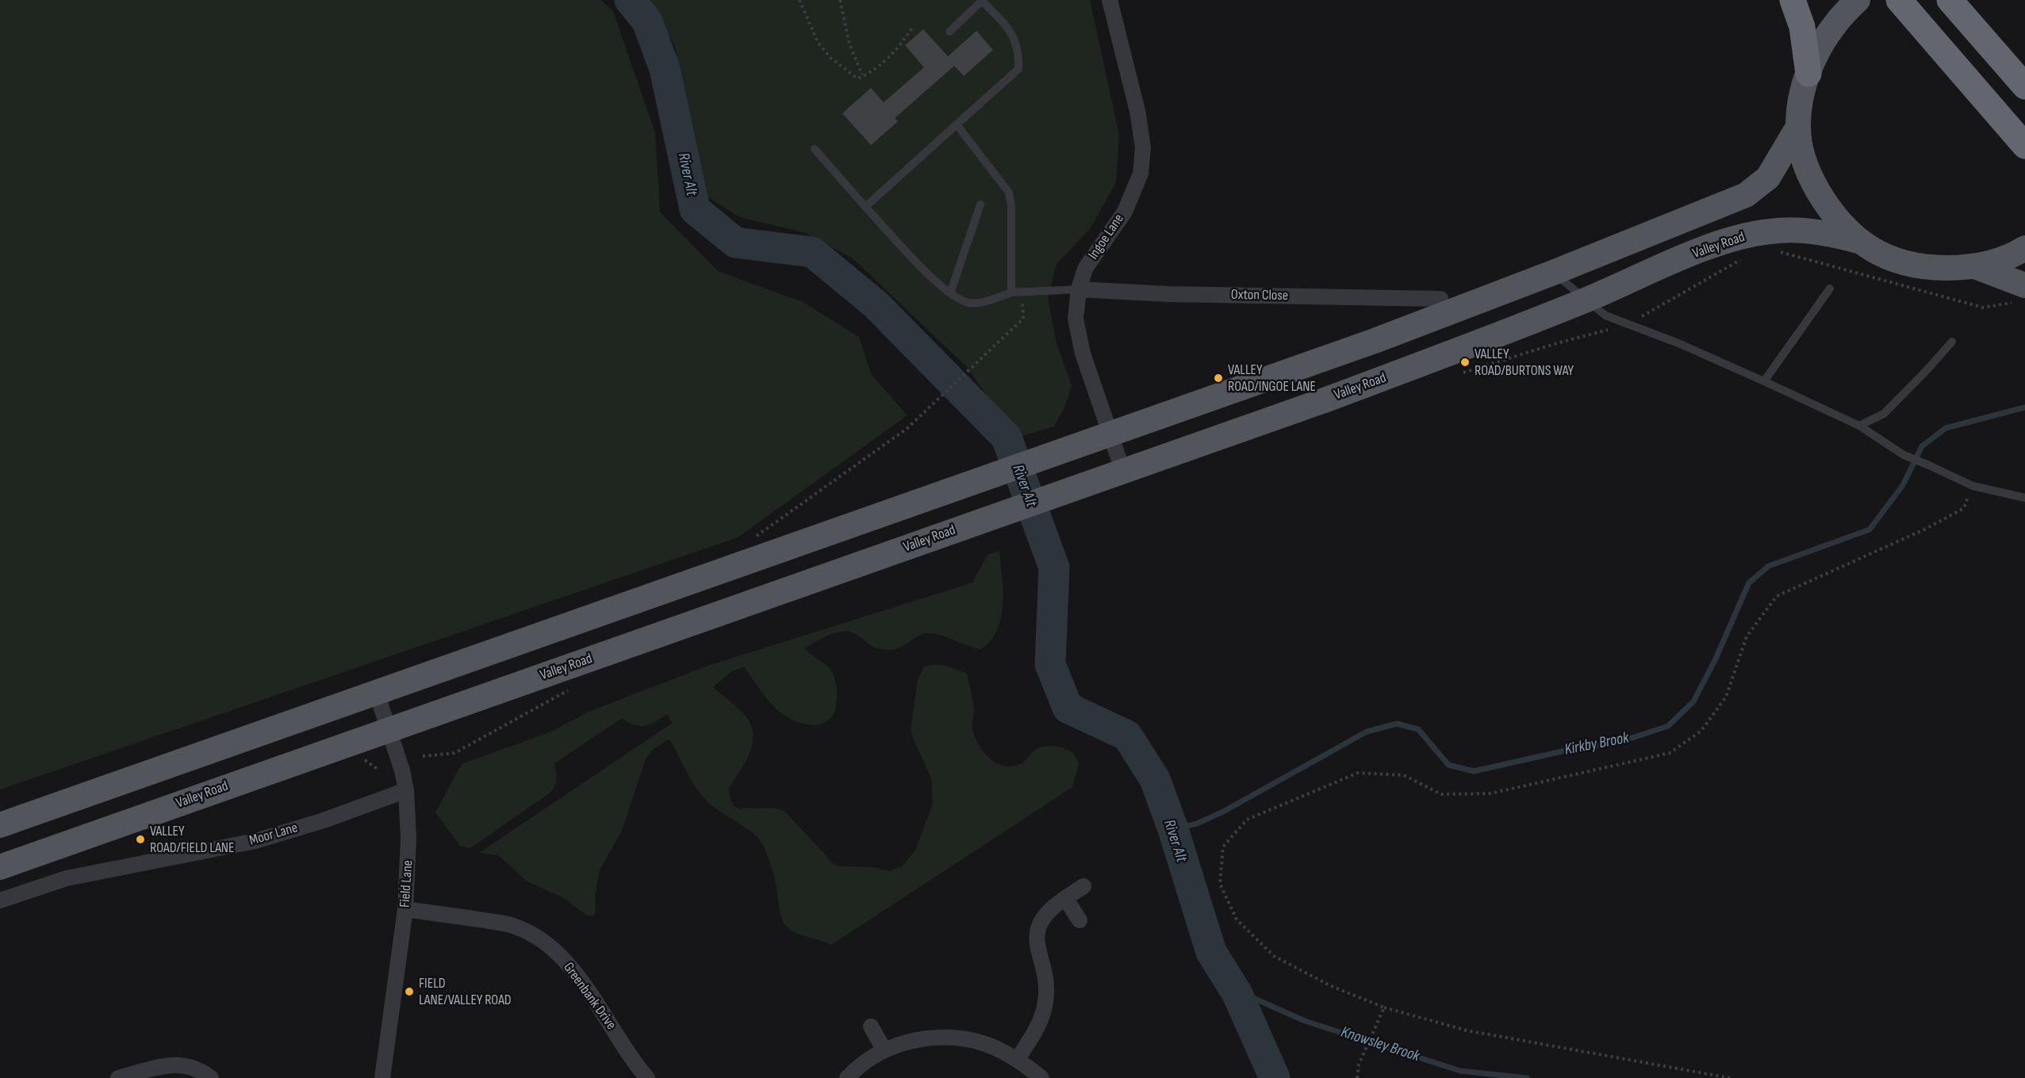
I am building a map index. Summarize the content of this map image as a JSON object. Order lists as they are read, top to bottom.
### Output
{
  "streets": {
    "main road": ["Valley Road"],
    "street": [
      "Ingoe Lane",
      "Oxton Close",
      "Moor Lane",
      "Field Lane",
      "Greenbank Drive"
    ]
  },
  "crossings": [
    ["Ingoe Lane", "Valley Road"],
    ["Ingoe Lane", "Oxton Close"],
    ["Valley Road", "Field Lane"],
    ["Moor Lane", "Field Lane"],
    ["Field Lane", "Greenbank Drive"]
  ],
  "water": ["River Alt", "Kirkby Brook", "Knowsley Brook"],
  "places": [
    "VALLEY ROAD/BURTONS WAY",
    "VALLEY ROAD/INGOE LANE",
    "VALLEY ROAD/FIELD LANE",
    "FIELD LANE/VALLEY ROAD"
  ]
}
